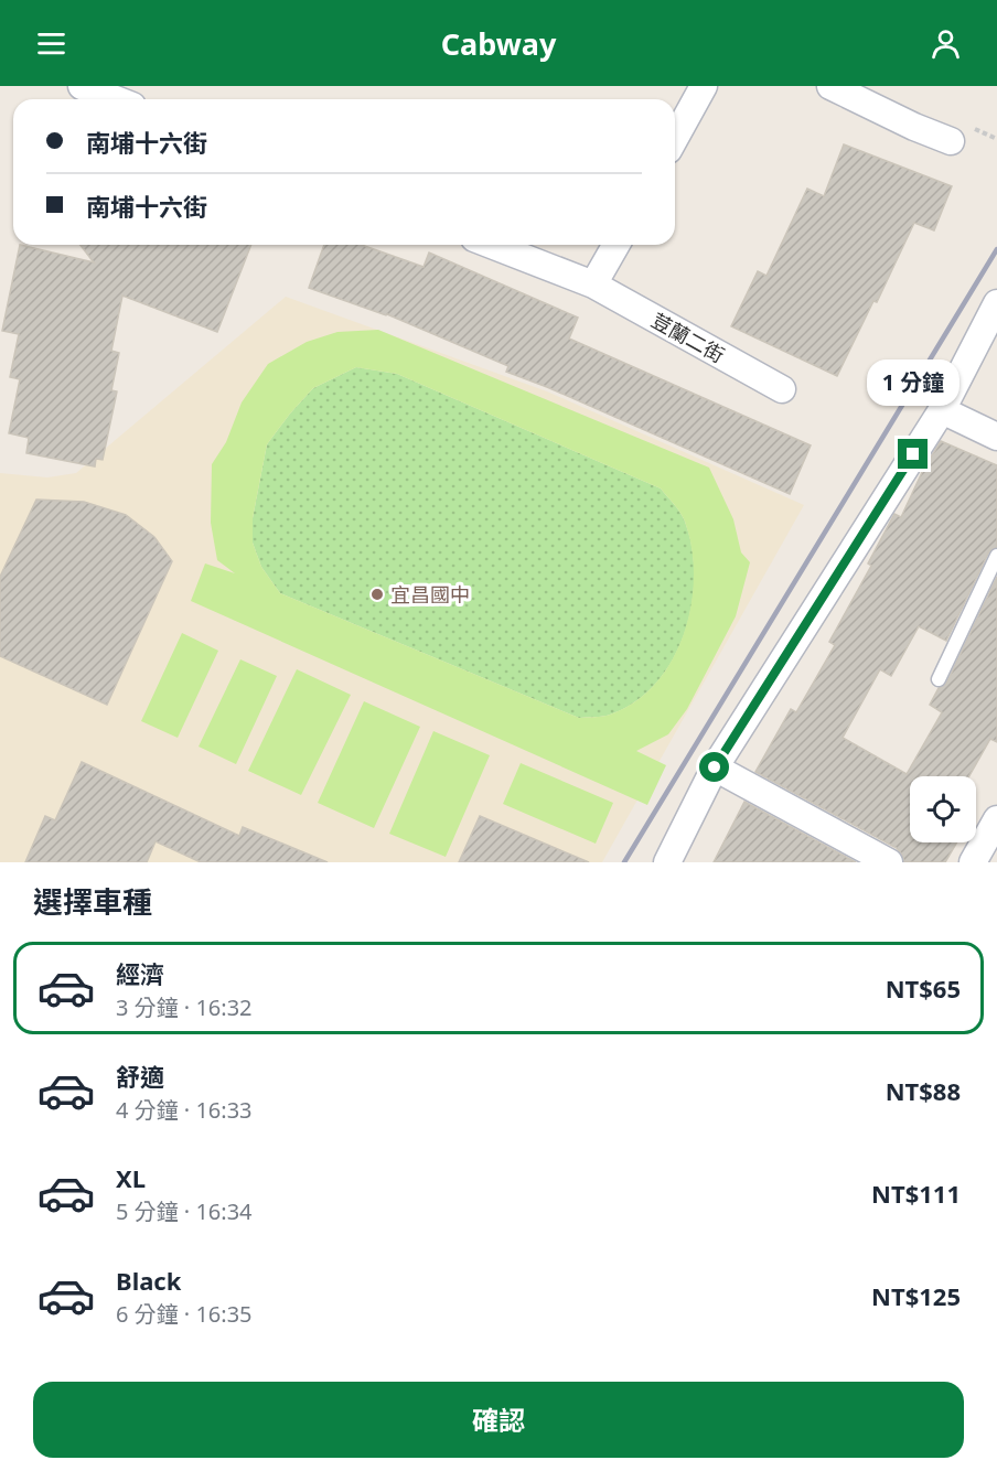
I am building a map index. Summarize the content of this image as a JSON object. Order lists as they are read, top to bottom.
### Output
{
  "streets": {
    "street": ["荳蘭二街"]
  },
  "places": ["宜昌國中"],
  "page": {
    "header": "Cabway",
    "banner": ["南埔十六街", "南埔十六街"],
    "bubble": "1 分鐘",
    "heading": "選擇車種",
    "list": [
      {
        "name": "經濟",
        "note": "3 分鐘 · 16:32",
        "value": "NT$65"
      },
      {
        "name": "舒適",
        "note": "4 分鐘 · 16:33",
        "value": "NT$88"
      },
      {
        "name": "XL",
        "note": "5 分鐘 · 16:34",
        "value": "NT$111"
      },
      {
        "name": "Black",
        "note": "6 分鐘 · 16:35",
        "value": "NT$125"
      }
    ],
    "buttons": "確認"
  }
}
